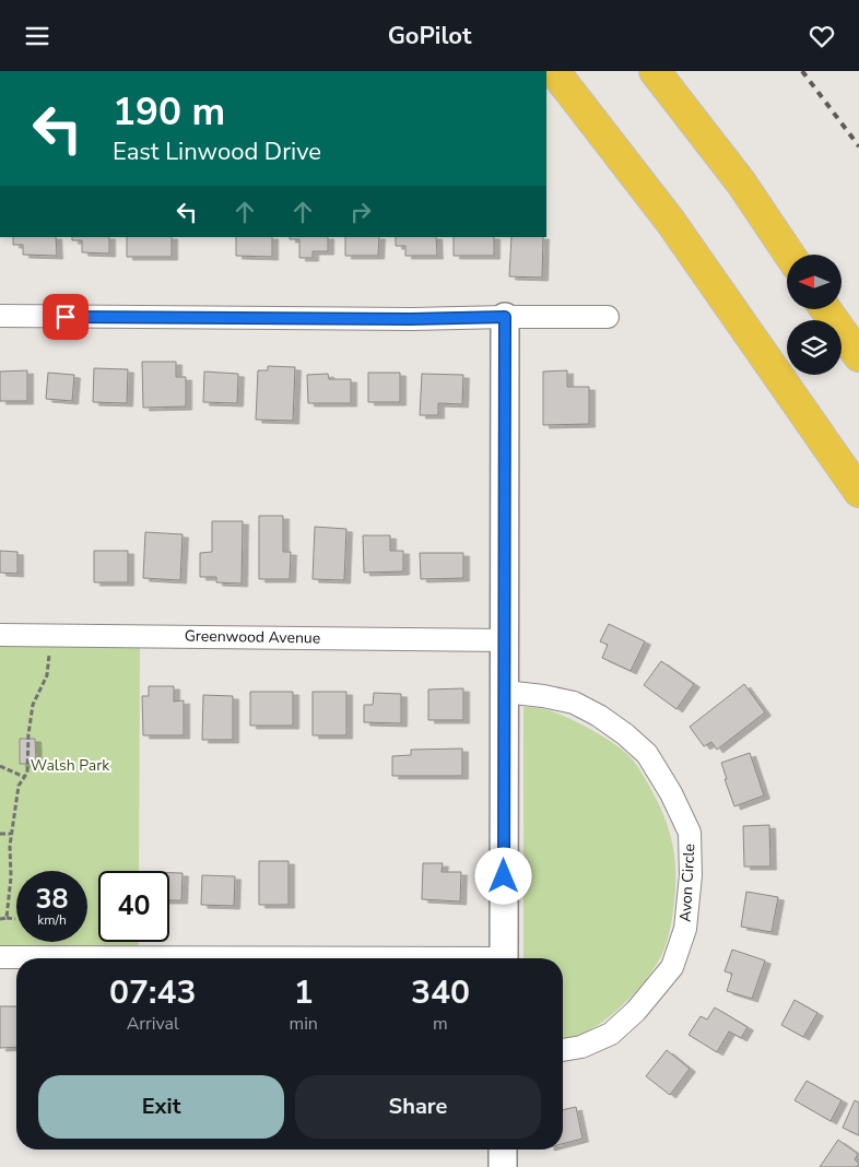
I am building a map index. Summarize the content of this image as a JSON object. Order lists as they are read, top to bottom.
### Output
{
  "streets": {
    "street": ["Greenwood Avenue", "Avon Circle"]
  },
  "parks": ["Walsh Park"],
  "north": "left",
  "page": {
    "header": "GoPilot",
    "turn": ["190 m", "East Linwood Drive"],
    "speed": "38 km/h",
    "limit": "40",
    "eta": [
      "07:43",
      "Arrival",
      "1",
      "min",
      "340",
      "m"
    ],
    "buttons": ["Exit", "Share"]
  }
}
